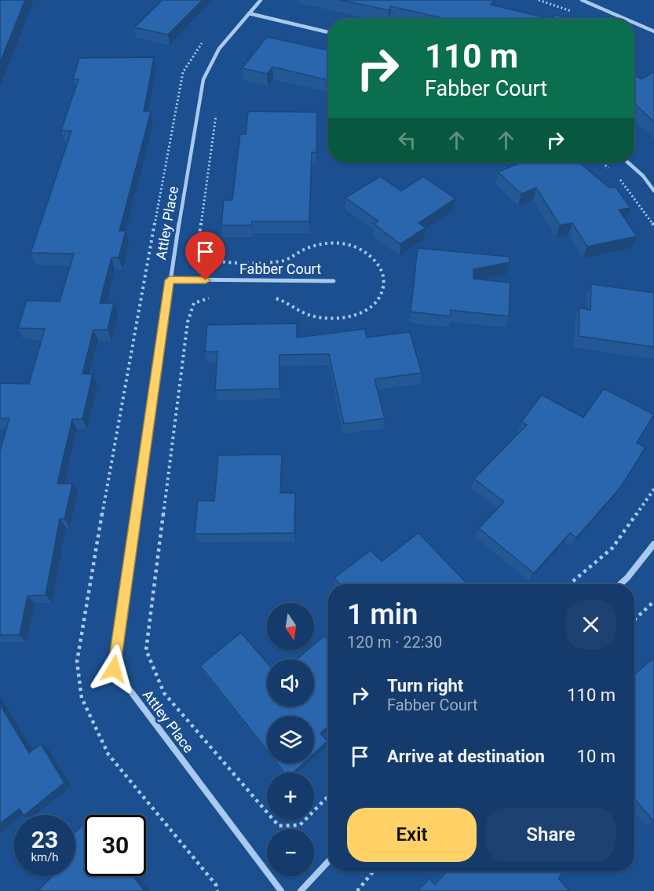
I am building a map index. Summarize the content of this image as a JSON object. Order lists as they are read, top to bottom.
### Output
{
  "streets": {
    "street": ["Attley Place", "Fabber Court"]
  },
  "crossings": [
    ["Attley Place", "Fabber Court"]
  ],
  "north": "bottom",
  "page": {
    "turn": ["110 m", "Fabber Court"],
    "heading": ["1 min", "120 m · 22:30"],
    "map_buttons": ["+", "−"],
    "list": [
      {
        "name": "Turn right",
        "note": "Fabber Court",
        "value": "110 m"
      },
      {
        "name": "Arrive at destination",
        "value": "10 m"
      }
    ],
    "buttons": ["Exit", "Share"],
    "speed": "23 km/h",
    "limit": "30"
  }
}
